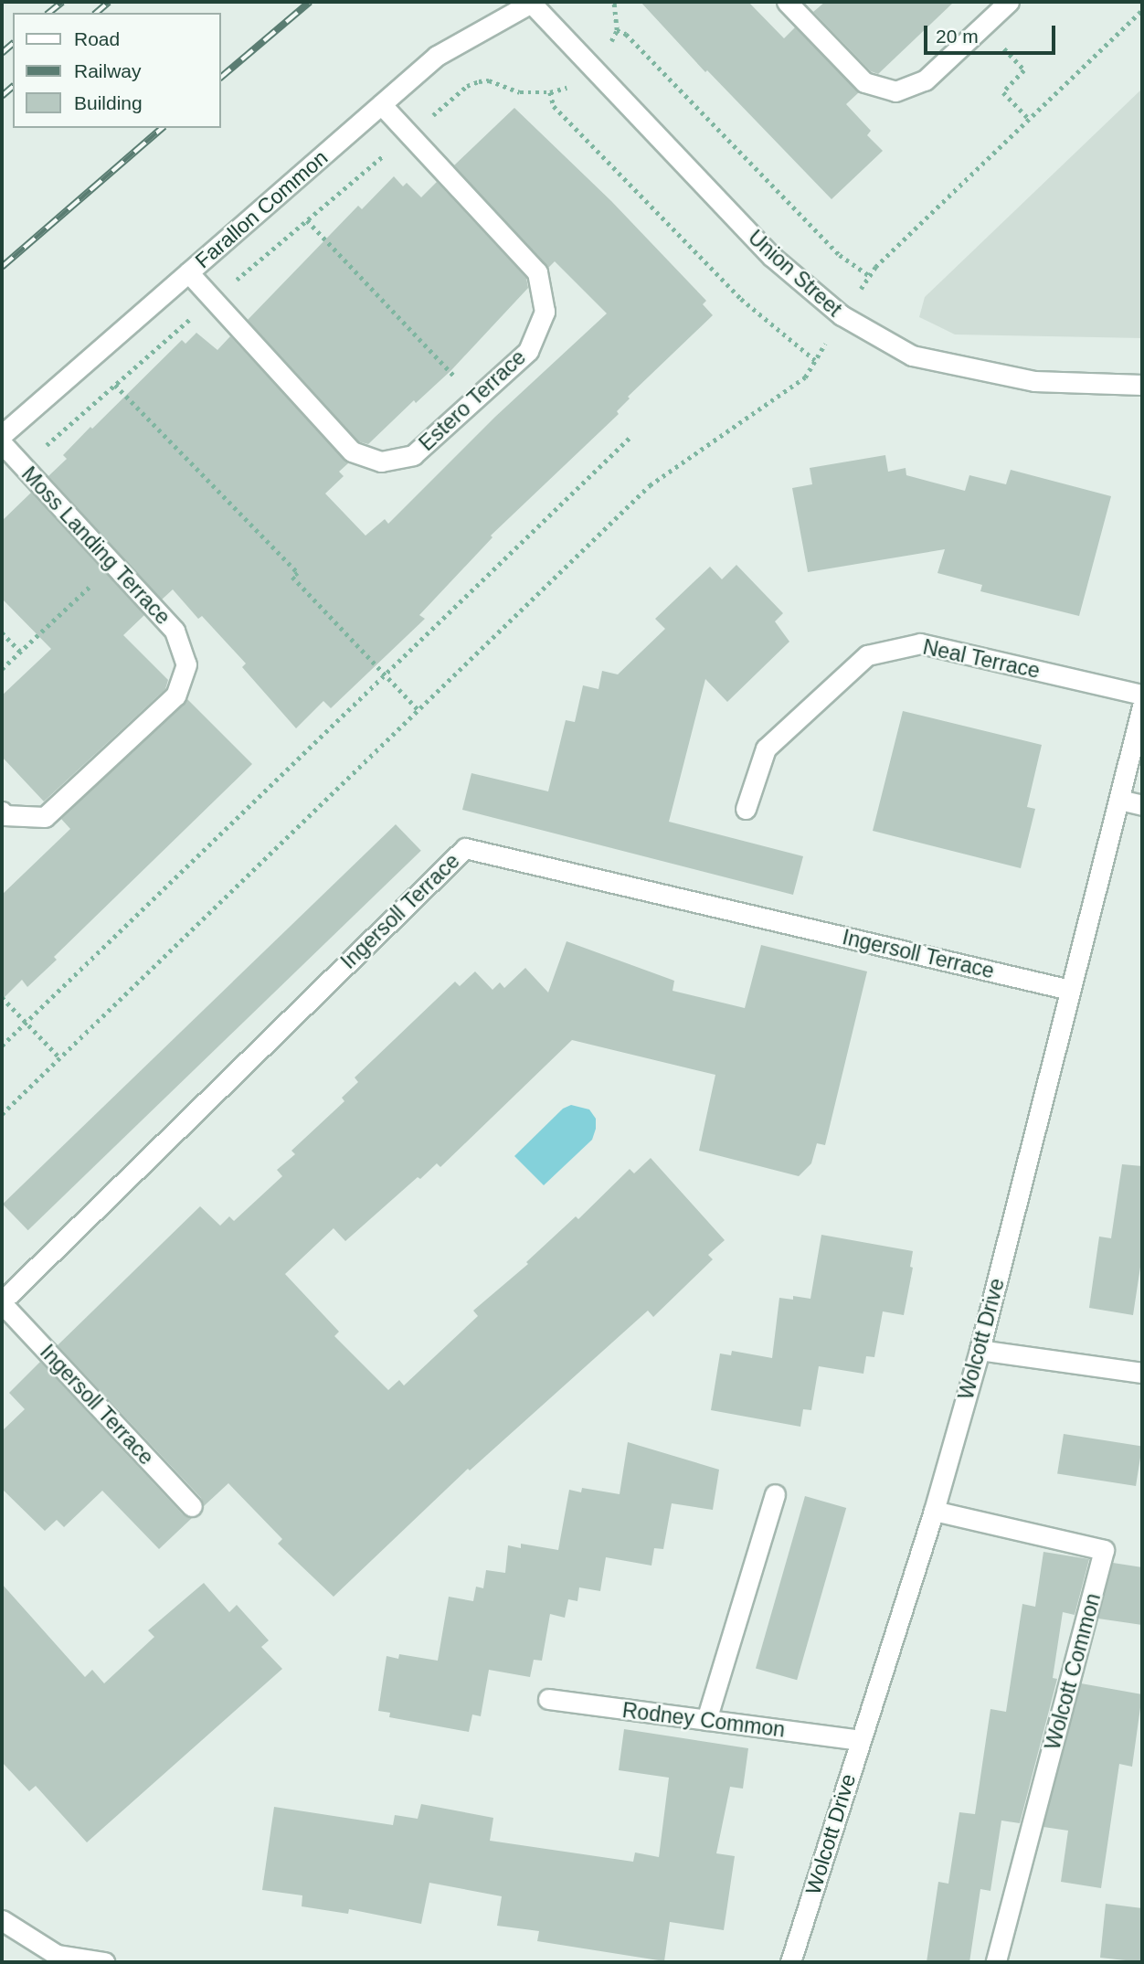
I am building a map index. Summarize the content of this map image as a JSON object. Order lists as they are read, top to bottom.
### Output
{
  "streets": {
    "street": [
      "Farallon Common",
      "Union Street",
      "Estero Terrace",
      "Moss Landing Terrace",
      "Neal Terrace",
      "Ingersoll Terrace",
      "Wolcott Drive",
      "Wolcott Common",
      "Rodney Common"
    ]
  },
  "crossings": [
    ["Farallon Common", "Union Street"],
    ["Farallon Common", "Estero Terrace"],
    ["Ingersoll Terrace", "Wolcott Drive"],
    ["Wolcott Drive", "Wolcott Common"],
    ["Wolcott Drive", "Rodney Common"]
  ],
  "legend": ["Road", "Railway", "Building"],
  "scale_bar": "20 m"
}
